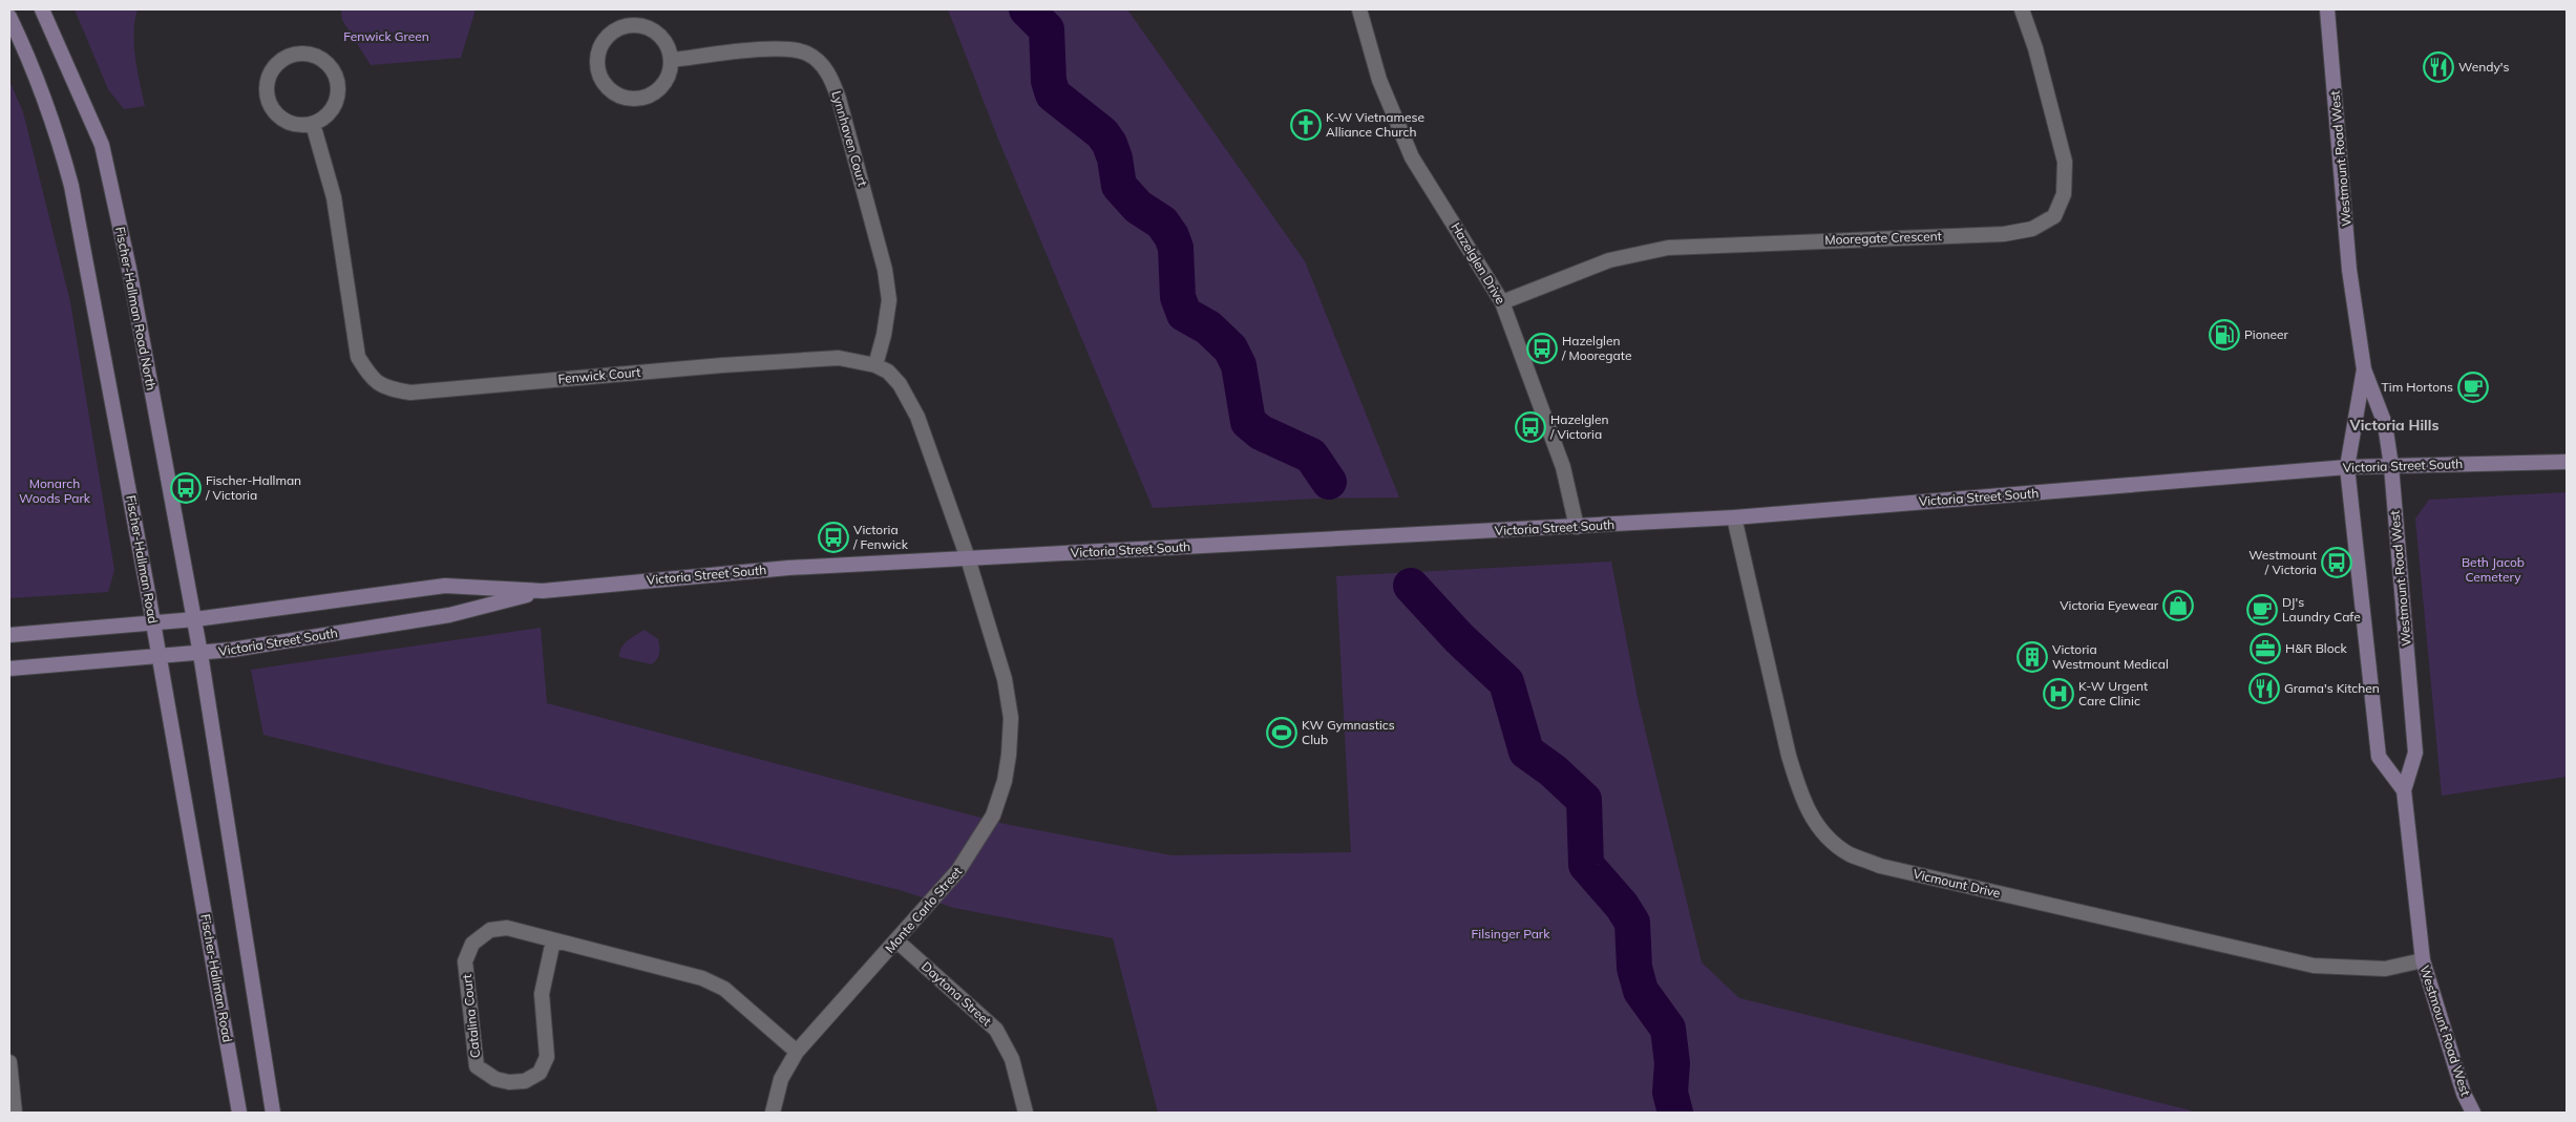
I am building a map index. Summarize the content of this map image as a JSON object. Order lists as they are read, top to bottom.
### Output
{
  "streets": {
    "main road": [
      "Westmount Road West",
      "Fischer-Hallman Road North",
      "Victoria Street South",
      "Fischer-Hallman Road"
    ],
    "street": [
      "Lynnhaven Court",
      "Mooregate Crescent",
      "Hazelglen Drive",
      "Fenwick Court",
      "Vicmount Drive",
      "Monte Carlo Street",
      "Daytona Street",
      "Catalina Court"
    ]
  },
  "crossings": [
    ["Lynnhaven Court", "Fenwick Court"],
    ["Westmount Road West", "Victoria Street South"],
    ["Westmount Road West", "Vicmount Drive"],
    ["Mooregate Crescent", "Hazelglen Drive"],
    ["Hazelglen Drive", "Victoria Street South"],
    ["Fischer-Hallman Road North", "Victoria Street South"],
    ["Fenwick Court", "Victoria Street South"],
    ["Fenwick Court", "Monte Carlo Street"],
    ["Victoria Street South", "Fischer-Hallman Road"],
    ["Victoria Street South", "Vicmount Drive"],
    ["Victoria Street South", "Monte Carlo Street"],
    ["Monte Carlo Street", "Daytona Street"],
    ["Monte Carlo Street", "Catalina Court"]
  ],
  "districts": ["Victoria Hills"],
  "parks": [
    "Fenwick Green",
    "Monarch Woods Park",
    "Beth Jacob Cemetery",
    "Filsinger Park"
  ],
  "places": {
    "restaurant": ["Wendy's", "Grama's Kitchen"],
    "church": ["K-W Vietnamese Alliance Church"],
    "fuel station": ["Pioneer"],
    "bus stop": [
      "Hazelglen / Mooregate",
      "Hazelglen / Victoria",
      "Fischer-Hallman / Victoria",
      "Victoria / Fenwick",
      "Westmount / Victoria"
    ],
    "cafe": ["Tim Hortons", "DJ's Laundry Cafe"],
    "shop": ["Victoria Eyewear"],
    "office": ["H&R Block"],
    "building": ["Victoria Westmount Medical"],
    "hospital": ["K-W Urgent Care Clinic"],
    "sports": ["KW Gymnastics Club"]
  }
}
